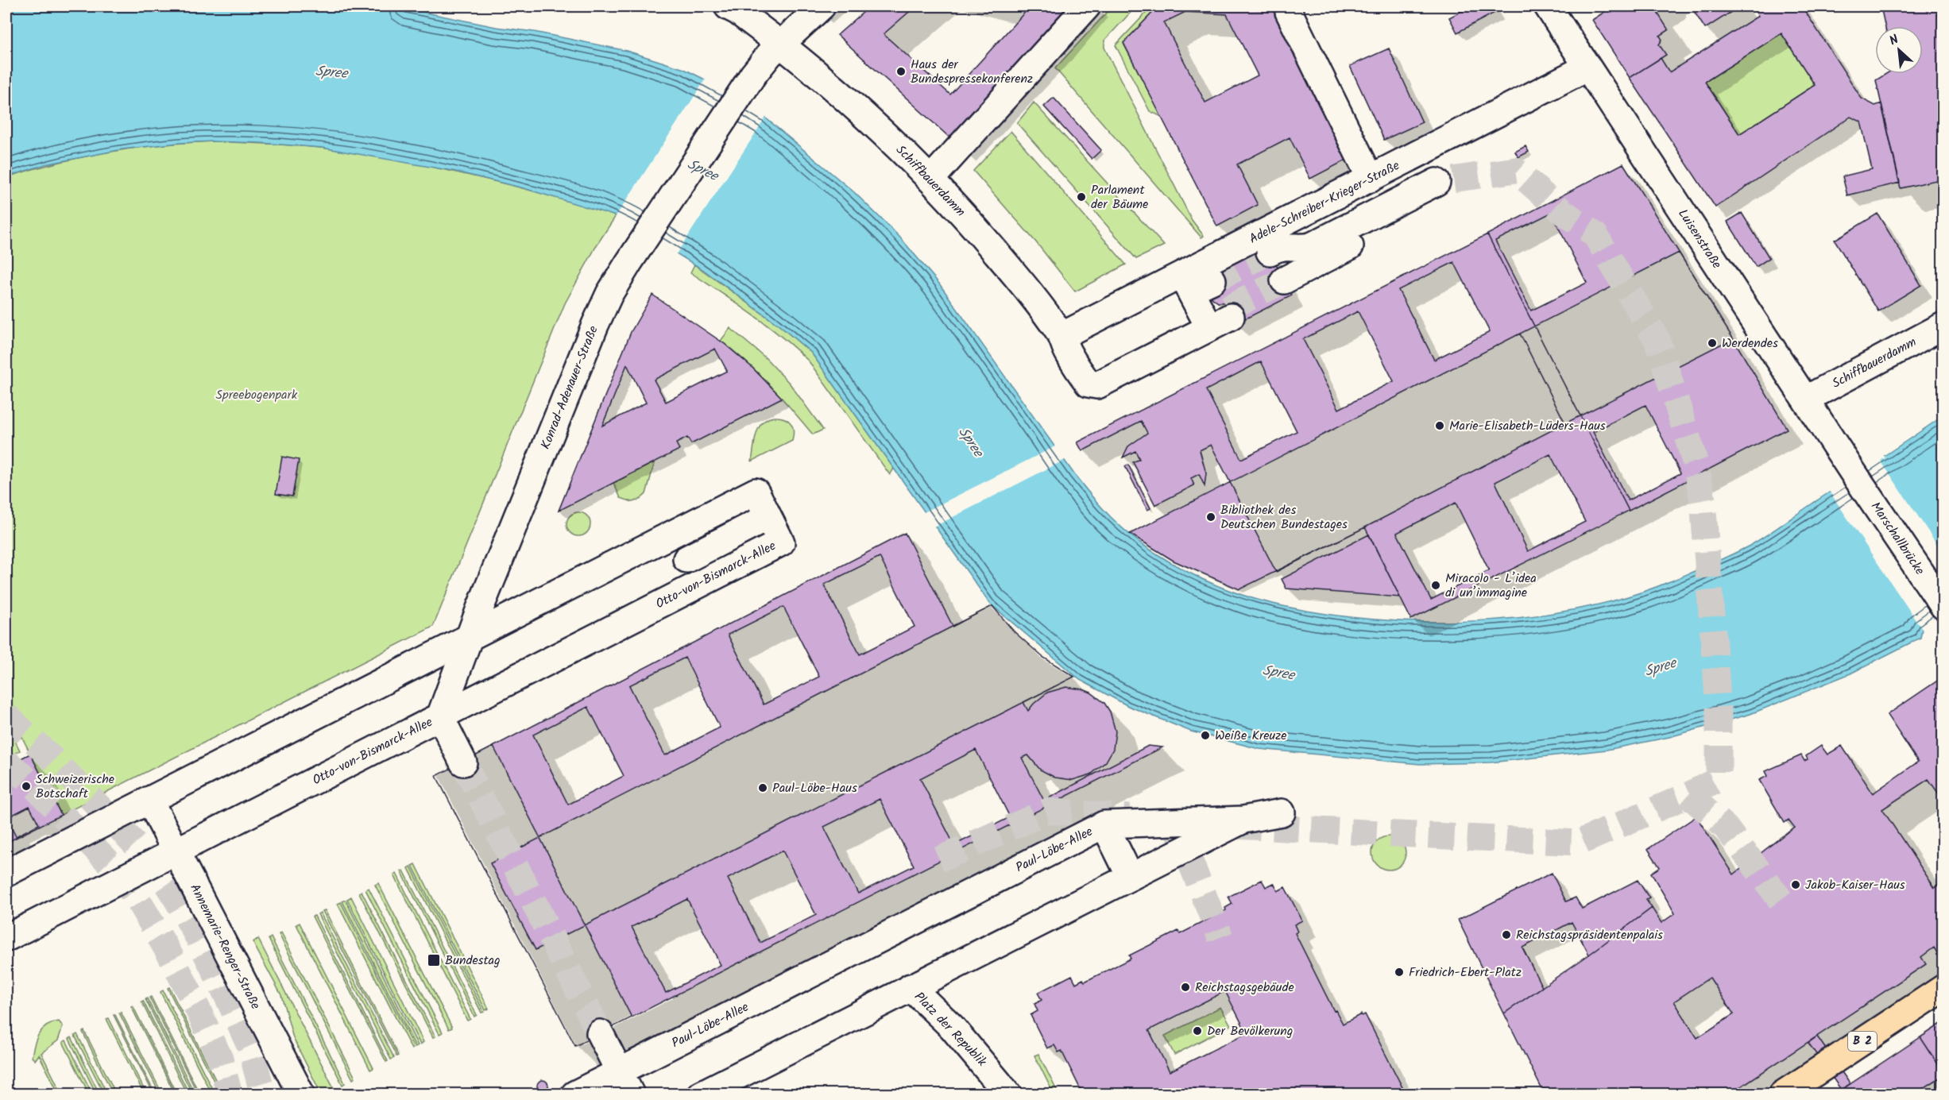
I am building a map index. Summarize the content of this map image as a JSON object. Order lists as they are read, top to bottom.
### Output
{
  "streets": {
    "main road": ["B 2"],
    "street": [
      "Schiffbauerdamm",
      "Adele-Schreiber-Krieger-Straße",
      "Luisenstraße",
      "Konrad-Adenauer-Straße",
      "Marschallbrücke",
      "Otto-von-Bismarck-Allee",
      "Paul-Löbe-Allee",
      "Annemarie-Renger-Straße",
      "Platz der Republik"
    ]
  },
  "crossings": [
    ["Schiffbauerdamm", "Adele-Schreiber-Krieger-Straße"],
    ["Schiffbauerdamm", "Luisenstraße"],
    ["Schiffbauerdamm", "Konrad-Adenauer-Straße"],
    ["Adele-Schreiber-Krieger-Straße", "Luisenstraße"],
    ["Luisenstraße", "Marschallbrücke"],
    ["Konrad-Adenauer-Straße", "Otto-von-Bismarck-Allee"],
    ["Otto-von-Bismarck-Allee", "Annemarie-Renger-Straße"]
  ],
  "water": ["Spree"],
  "parks": ["Spreebogenpark"],
  "places": {
    "other": [
      "Haus der Bundespressekonferenz",
      "Parlament der Bäume",
      "Werdendes",
      "Marie-Elisabeth-Lüders-Haus",
      "Bibliothek des Deutschen Bundestages",
      "Miracolo - L’idea di un’immagine",
      "Weiße Kreuze",
      "Schweizerische Botschaft",
      "Paul-Löbe-Haus",
      "Jakob-Kaiser-Haus",
      "Reichstagspräsidentenpalais",
      "Friedrich-Ebert-Platz",
      "Reichstagsgebäude",
      "Der Bevölkerung"
    ],
    "transit": ["Bundestag"]
  },
  "north": "top left"
}
